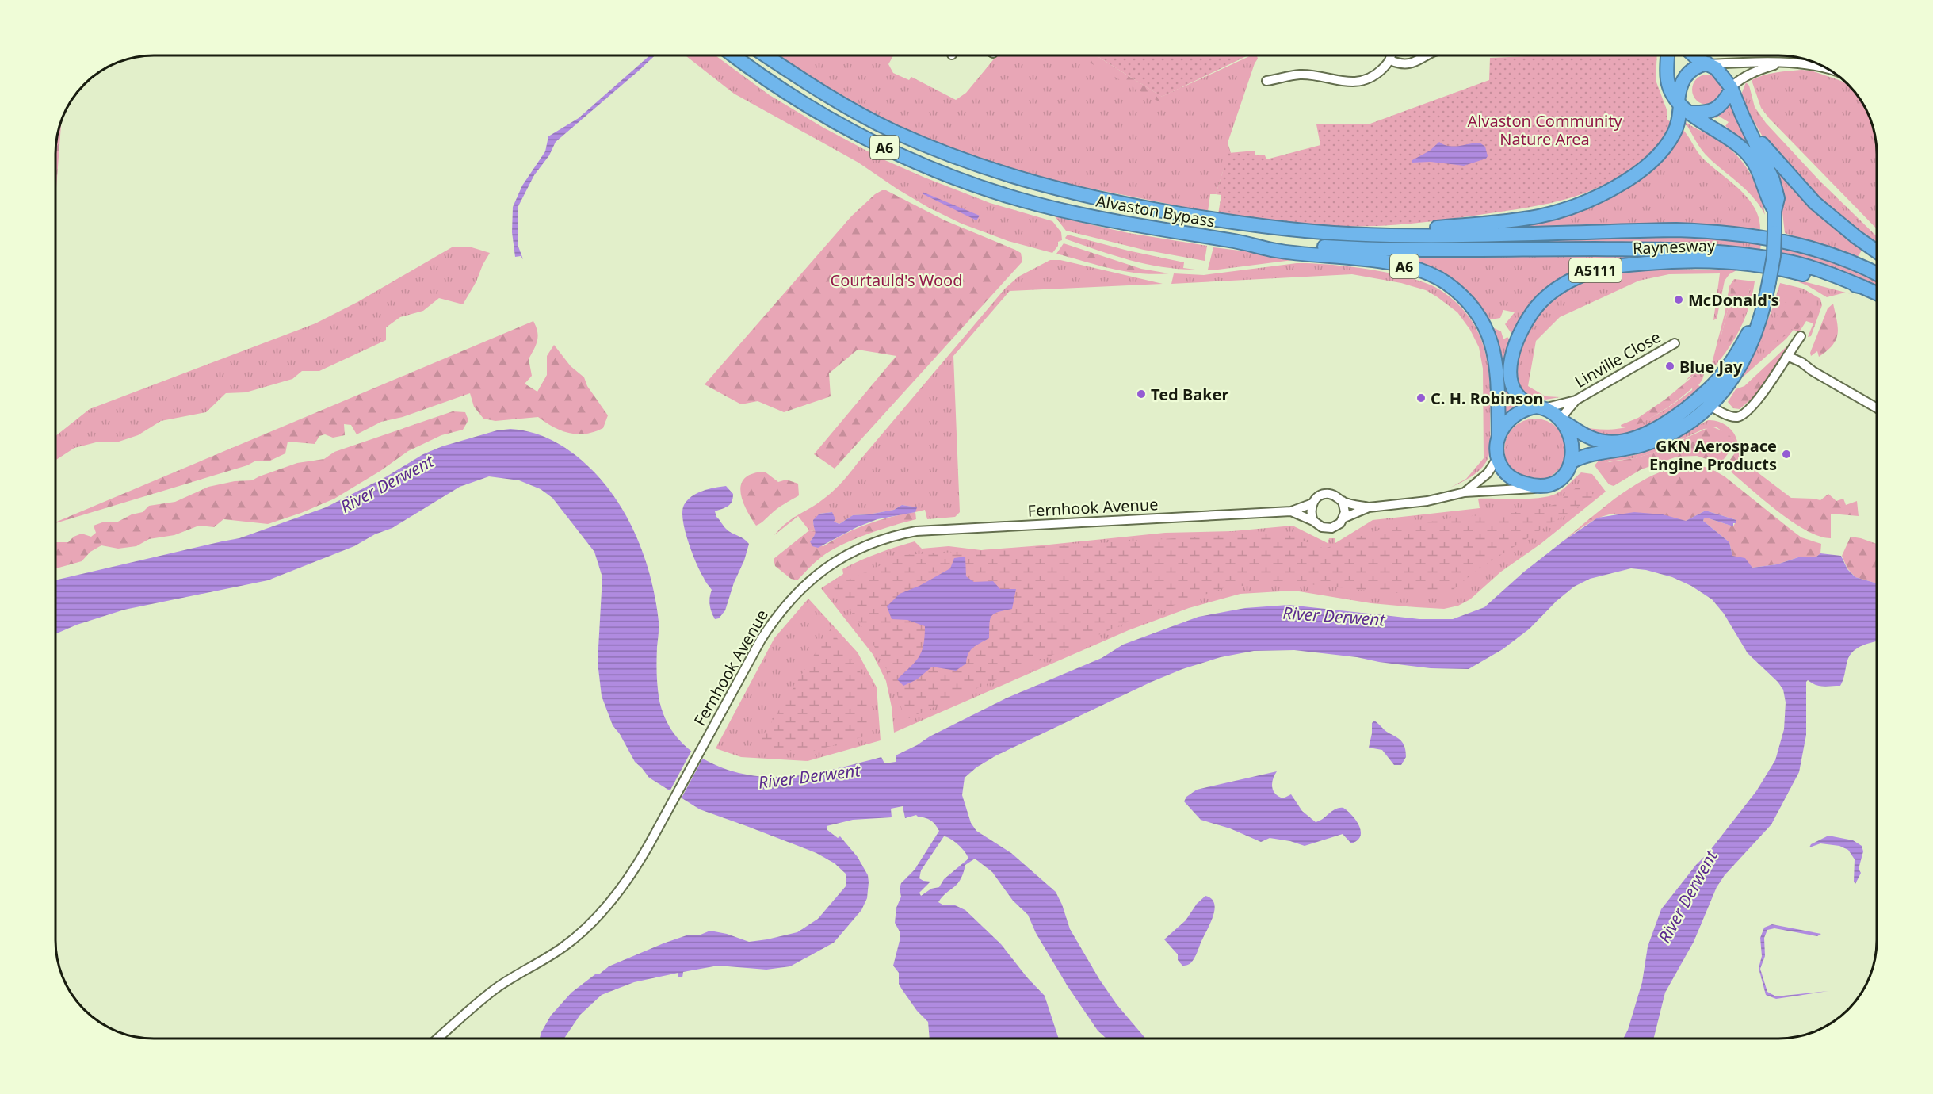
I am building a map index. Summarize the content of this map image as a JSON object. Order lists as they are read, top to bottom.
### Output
{
  "streets": {
    "highway": [
      "A6",
      "Alvaston Bypass",
      "Raynesway",
      "A5111"
    ],
    "street": ["Linville Close", "Fernhook Avenue"]
  },
  "crossings": [
    ["A6", "Alvaston Bypass"],
    ["Alvaston Bypass", "Raynesway"],
    ["Alvaston Bypass", "Linville Close"],
    ["Alvaston Bypass", "Fernhook Avenue"],
    ["Raynesway", "Linville Close"],
    ["Raynesway", "Fernhook Avenue"],
    ["Linville Close", "Fernhook Avenue"]
  ],
  "water": ["River Derwent"],
  "parks": ["Alvaston Community Nature Area", "Courtauld's Wood"],
  "places": [
    "McDonald's",
    "Blue Jay",
    "Ted Baker",
    "C. H. Robinson",
    "GKN Aerospace Engine Products"
  ]
}
